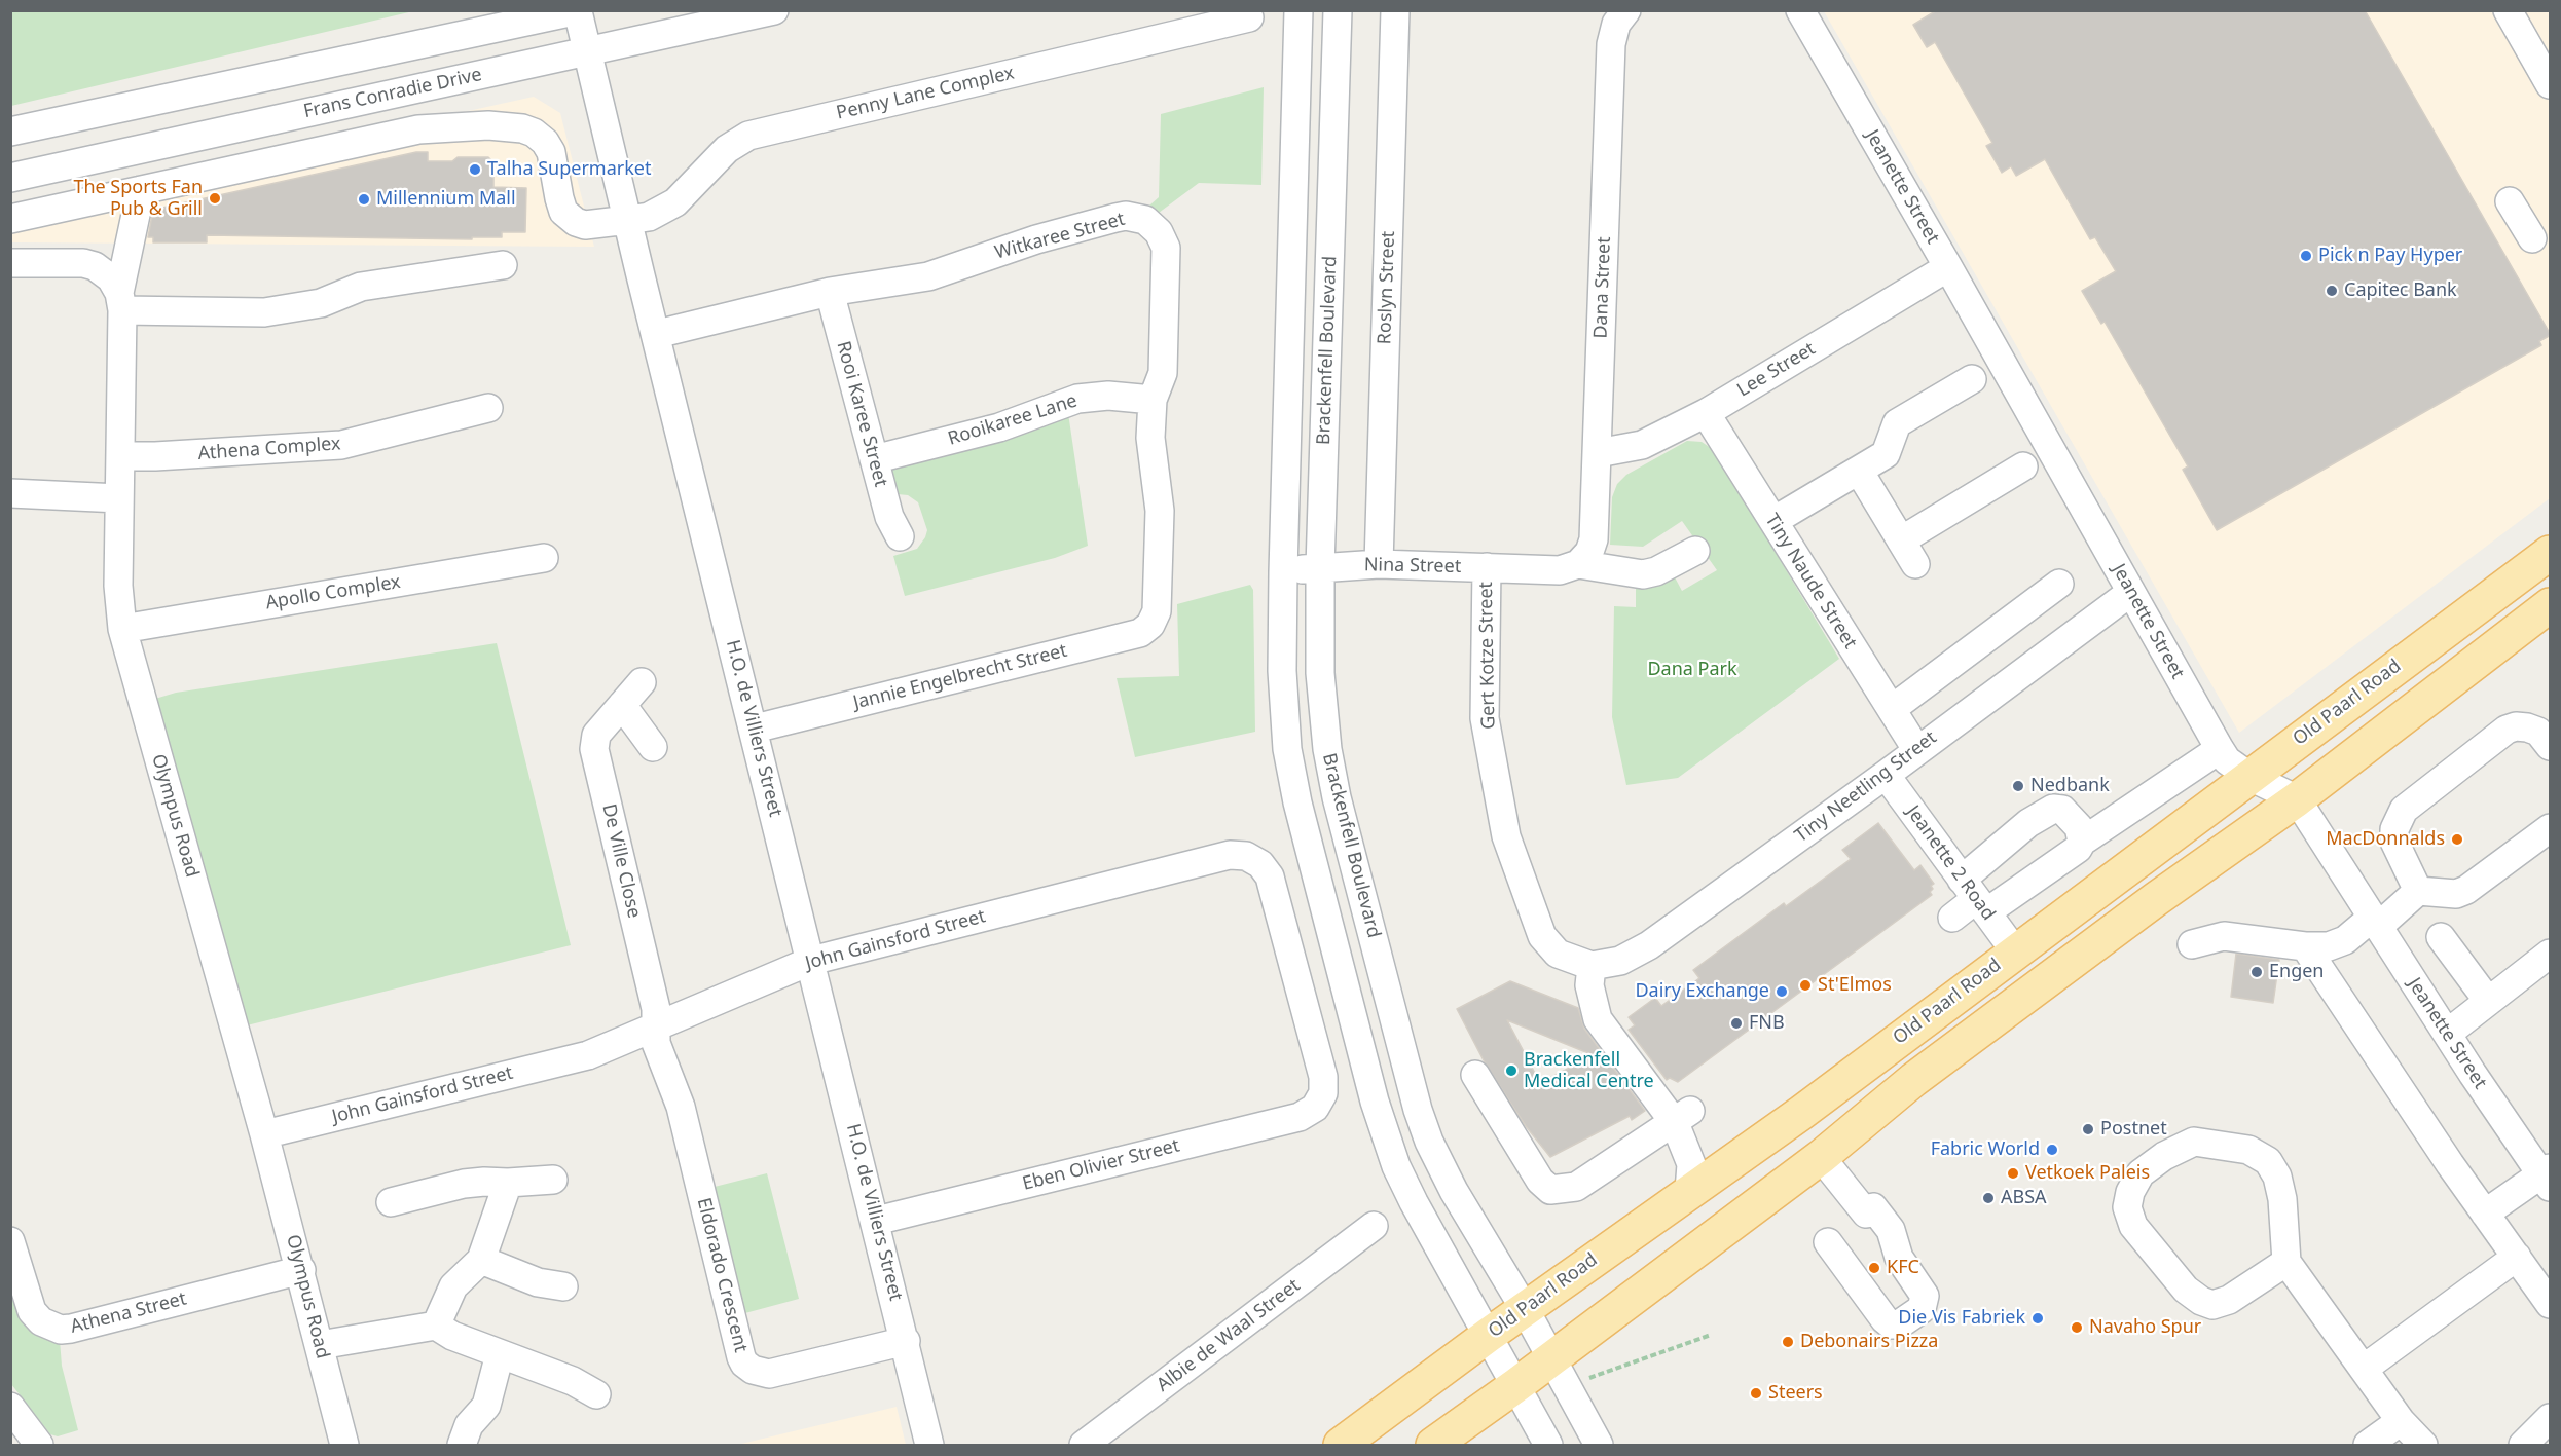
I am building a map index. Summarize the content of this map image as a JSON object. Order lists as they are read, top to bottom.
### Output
{
  "streets": {
    "main road": ["Old Paarl Road"],
    "street": [
      "Frans Conradie Drive",
      "Penny Lane Complex",
      "Jeanette Street",
      "Witkaree Street",
      "Roslyn Street",
      "Dana Street",
      "Brackenfell Boulevard",
      "Lee Street",
      "Rooi Karee Street",
      "Rooikaree Lane",
      "Athena Complex",
      "Nina Street",
      "Tiny Naude Street",
      "Apollo Complex",
      "Gert Kotze Street",
      "Jannie Engelbrecht Street",
      "H.O. de Villiers Street",
      "Tiny Neetling Street",
      "Olympus Road",
      "De Ville Close",
      "Jeanette 2 Road",
      "John Gainsford Street",
      "Eben Olivier Street",
      "Eldorado Crescent",
      "Athena Street",
      "Albie de Waal Street"
    ]
  },
  "crossings": [
    ["Frans Conradie Drive", "H.O. de Villiers Street"],
    ["Penny Lane Complex", "H.O. de Villiers Street"],
    ["Penny Lane Complex", "Olympus Road"],
    ["Jeanette Street", "Lee Street"],
    ["Jeanette Street", "Old Paarl Road"],
    ["Jeanette Street", "Tiny Neetling Street"],
    ["Witkaree Street", "Rooi Karee Street"],
    ["Witkaree Street", "Rooikaree Lane"],
    ["Witkaree Street", "Jannie Engelbrecht Street"],
    ["Witkaree Street", "H.O. de Villiers Street"],
    ["Roslyn Street", "Nina Street"],
    ["Dana Street", "Lee Street"],
    ["Dana Street", "Nina Street"],
    ["Brackenfell Boulevard", "Nina Street"],
    ["Brackenfell Boulevard", "Old Paarl Road"],
    ["Lee Street", "Tiny Naude Street"],
    ["Rooi Karee Street", "Rooikaree Lane"],
    ["Athena Complex", "Olympus Road"],
    ["Nina Street", "Gert Kotze Street"],
    ["Tiny Naude Street", "Tiny Neetling Street"],
    ["Apollo Complex", "Olympus Road"],
    ["Gert Kotze Street", "Tiny Neetling Street"],
    ["Jannie Engelbrecht Street", "H.O. de Villiers Street"],
    ["Old Paarl Road", "Jeanette 2 Road"],
    ["H.O. de Villiers Street", "John Gainsford Street"],
    ["H.O. de Villiers Street", "Eben Olivier Street"],
    ["H.O. de Villiers Street", "Eldorado Crescent"],
    ["Tiny Neetling Street", "Jeanette 2 Road"],
    ["Olympus Road", "John Gainsford Street"],
    ["Olympus Road", "Athena Street"],
    ["De Ville Close", "John Gainsford Street"],
    ["De Ville Close", "Eldorado Crescent"],
    ["John Gainsford Street", "Eben Olivier Street"],
    ["John Gainsford Street", "Eldorado Crescent"]
  ],
  "parks": ["Dana Park"],
  "places": [
    "Talha Supermarket",
    "The Sports Fan Pub & Grill",
    "Millennium Mall",
    "Pick n Pay Hyper",
    "Capitec Bank",
    "Nedbank",
    "MacDonnalds",
    "Engen",
    "St'Elmos",
    "Dairy Exchange",
    "FNB",
    "Brackenfell Medical Centre",
    "Postnet",
    "Fabric World",
    "Vetkoek Paleis",
    "ABSA",
    "KFC",
    "Die Vis Fabriek",
    "Navaho Spur",
    "Debonairs Pizza",
    "Steers"
  ]
}
